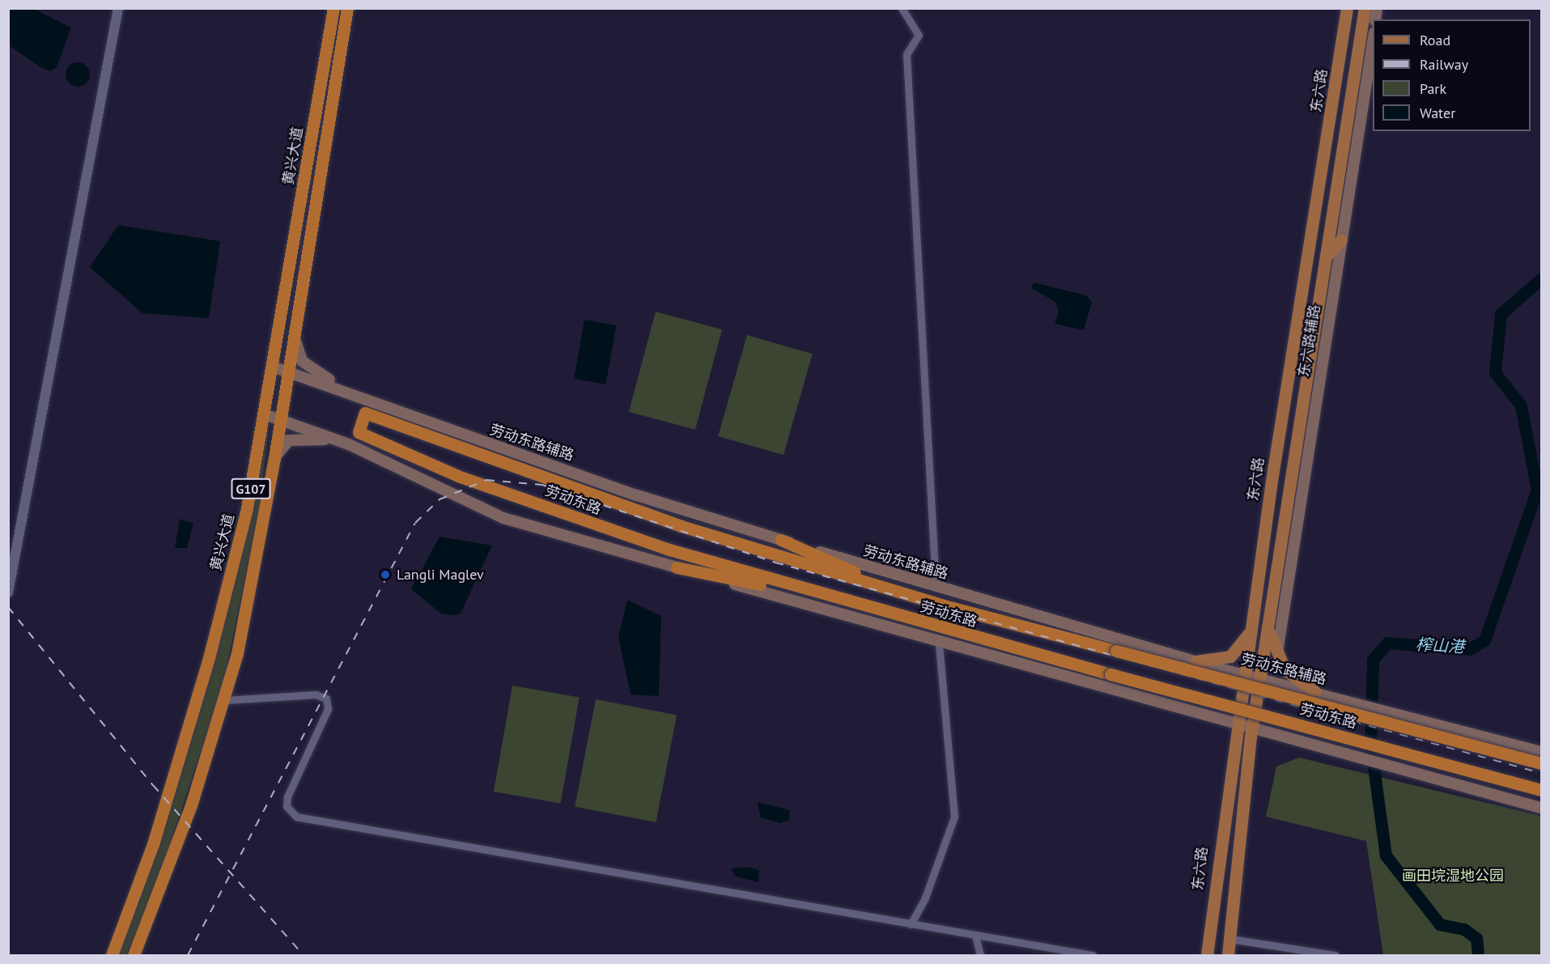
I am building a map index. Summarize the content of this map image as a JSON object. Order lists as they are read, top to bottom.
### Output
{
  "streets": {
    "highway": ["黄兴大道", "G107", "劳动东路"],
    "main road": ["东六路", "东六路辅路", "劳动东路辅路"]
  },
  "crossings": [
    ["东六路", "劳动东路辅路"],
    ["黄兴大道", "劳动东路辅路"]
  ],
  "water": ["榨山港"],
  "parks": ["画田垸湿地公园"],
  "places": ["Langli Maglev"],
  "legend": [
    "Road",
    "Railway",
    "Park",
    "Water"
  ]
}
